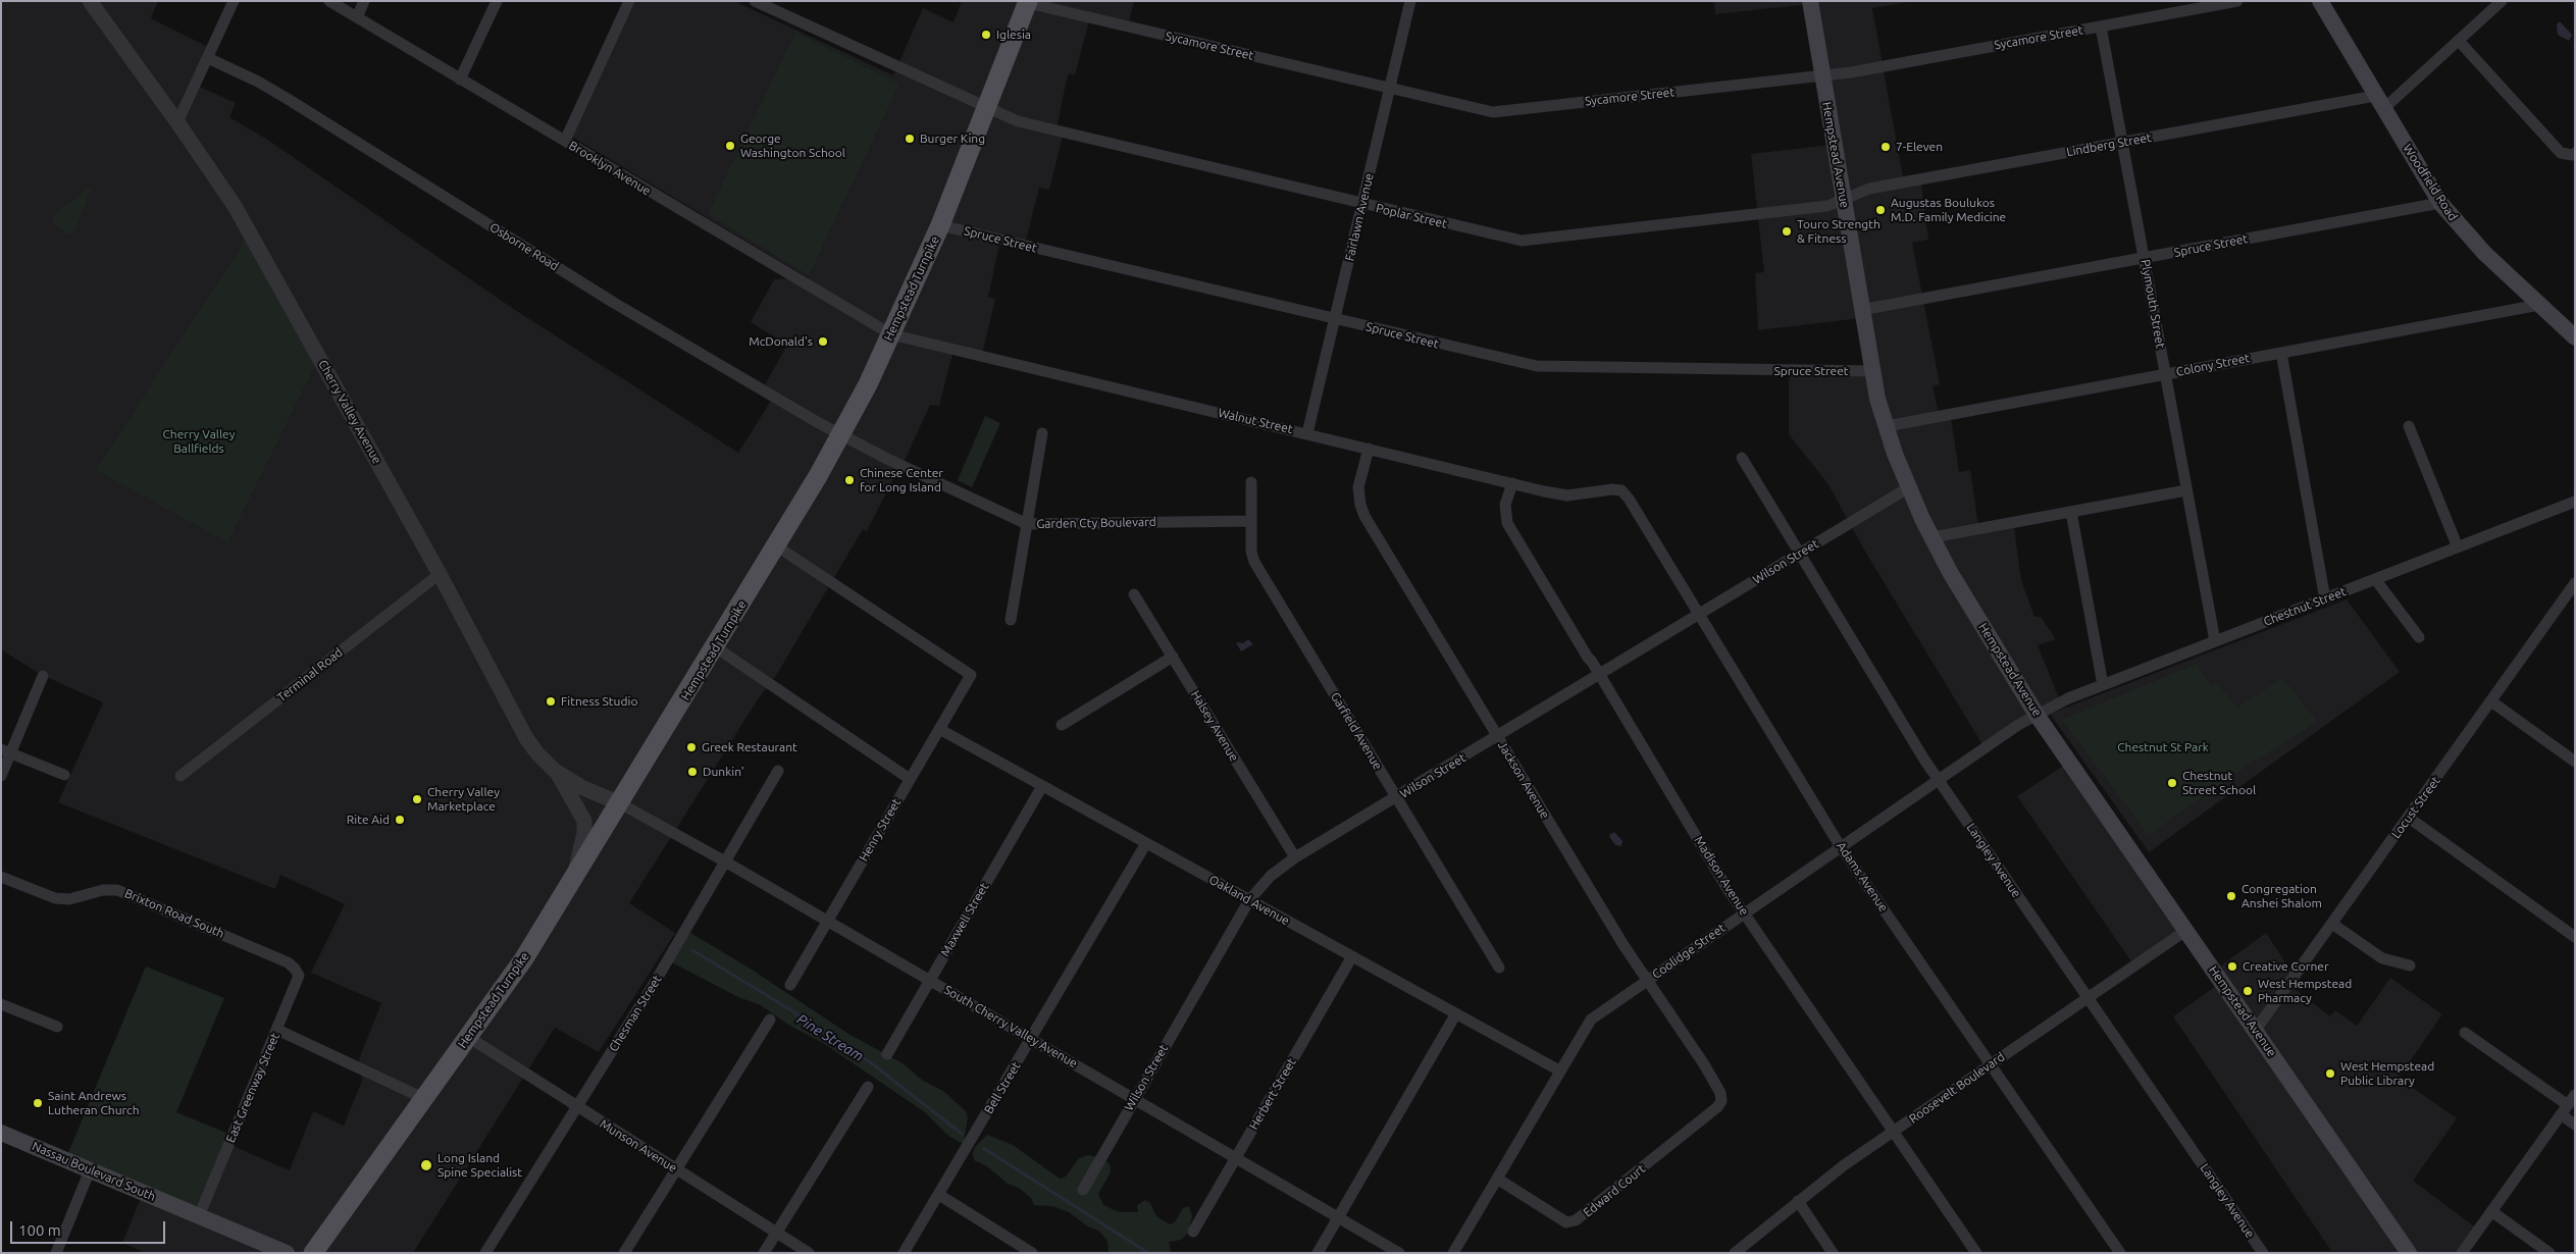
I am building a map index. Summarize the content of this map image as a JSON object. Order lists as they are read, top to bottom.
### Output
{
  "streets": {
    "main road": [
      "Hempstead Avenue",
      "Woodfield Road",
      "Hempstead Turnpike",
      "Nassau Boulevard South"
    ],
    "street": [
      "Sycamore Street",
      "Lindberg Street",
      "Brooklyn Avenue",
      "Poplar Street",
      "Fairlawn Avenue",
      "Spruce Street",
      "Osborne Road",
      "Plymouth Street",
      "Colony Street",
      "Cherry Valley Avenue",
      "Walnut Street",
      "Garden Cty Boulevard",
      "Wilson Street",
      "Chestnut Street",
      "Terminal Road",
      "Halsey Avenue",
      "Garfield Avenue",
      "Jackson Avenue",
      "Locust Street",
      "Henry Street",
      "Langley Avenue",
      "Madison Avenue",
      "Adams Avenue",
      "Oakland Avenue",
      "Brixton Road South",
      "Maxwell Street",
      "Coolidge Street",
      "Chesman Street",
      "South Cherry Valley Avenue",
      "East Greenway Street",
      "Bell Street",
      "Roosevelt Boulevard",
      "Herbert Street",
      "Munson Avenue",
      "Edward Court"
    ]
  },
  "crossings": [
    ["Sycamore Street", "Hempstead Avenue"],
    ["Sycamore Street", "Fairlawn Avenue"],
    ["Sycamore Street", "Hempstead Turnpike"],
    ["Sycamore Street", "Plymouth Street"],
    ["Lindberg Street", "Hempstead Avenue"],
    ["Lindberg Street", "Woodfield Road"],
    ["Lindberg Street", "Poplar Street"],
    ["Lindberg Street", "Plymouth Street"],
    ["Hempstead Avenue", "Poplar Street"],
    ["Hempstead Avenue", "Spruce Street"],
    ["Hempstead Avenue", "Colony Street"],
    ["Hempstead Avenue", "Wilson Street"],
    ["Hempstead Avenue", "Chestnut Street"],
    ["Hempstead Avenue", "Locust Street"],
    ["Hempstead Avenue", "Coolidge Street"],
    ["Hempstead Avenue", "Roosevelt Boulevard"],
    ["Brooklyn Avenue", "Hempstead Turnpike"],
    ["Brooklyn Avenue", "Walnut Street"],
    ["Woodfield Road", "Spruce Street"],
    ["Woodfield Road", "Colony Street"],
    ["Poplar Street", "Fairlawn Avenue"],
    ["Poplar Street", "Hempstead Turnpike"],
    ["Fairlawn Avenue", "Spruce Street"],
    ["Fairlawn Avenue", "Walnut Street"],
    ["Spruce Street", "Hempstead Turnpike"],
    ["Spruce Street", "Plymouth Street"],
    ["Osborne Road", "Hempstead Turnpike"],
    ["Osborne Road", "Garden Cty Boulevard"],
    ["Hempstead Turnpike", "Cherry Valley Avenue"],
    ["Hempstead Turnpike", "Walnut Street"],
    ["Hempstead Turnpike", "Garden Cty Boulevard"],
    ["Hempstead Turnpike", "Henry Street"],
    ["Hempstead Turnpike", "South Cherry Valley Avenue"],
    ["Hempstead Turnpike", "Munson Avenue"],
    ["Plymouth Street", "Colony Street"],
    ["Plymouth Street", "Chestnut Street"],
    ["Cherry Valley Avenue", "Terminal Road"],
    ["Cherry Valley Avenue", "South Cherry Valley Avenue"],
    ["Walnut Street", "Jackson Avenue"],
    ["Walnut Street", "Madison Avenue"],
    ["Walnut Street", "Adams Avenue"],
    ["Garden Cty Boulevard", "Garfield Avenue"],
    ["Wilson Street", "Halsey Avenue"],
    ["Wilson Street", "Garfield Avenue"],
    ["Wilson Street", "Jackson Avenue"],
    ["Wilson Street", "Langley Avenue"],
    ["Wilson Street", "Madison Avenue"],
    ["Wilson Street", "Adams Avenue"],
    ["Wilson Street", "Oakland Avenue"],
    ["Wilson Street", "South Cherry Valley Avenue"],
    ["Chestnut Street", "Coolidge Street"],
    ["Jackson Avenue", "Coolidge Street"],
    ["Jackson Avenue", "Edward Court"],
    ["Henry Street", "Oakland Avenue"],
    ["Henry Street", "South Cherry Valley Avenue"],
    ["Langley Avenue", "Coolidge Street"],
    ["Langley Avenue", "Roosevelt Boulevard"],
    ["Madison Avenue", "Coolidge Street"],
    ["Madison Avenue", "Roosevelt Boulevard"],
    ["Adams Avenue", "Coolidge Street"],
    ["Adams Avenue", "Roosevelt Boulevard"],
    ["Oakland Avenue", "Maxwell Street"],
    ["Oakland Avenue", "Coolidge Street"],
    ["Oakland Avenue", "Bell Street"],
    ["Oakland Avenue", "Herbert Street"],
    ["Brixton Road South", "East Greenway Street"],
    ["Maxwell Street", "South Cherry Valley Avenue"],
    ["Coolidge Street", "Edward Court"],
    ["Chesman Street", "South Cherry Valley Avenue"],
    ["Chesman Street", "Munson Avenue"],
    ["South Cherry Valley Avenue", "Bell Street"],
    ["South Cherry Valley Avenue", "Herbert Street"],
    ["East Greenway Street", "Nassau Boulevard South"]
  ],
  "water": ["Pine Stream"],
  "parks": ["Cherry Valley Ballfields", "Chestnut St Park"],
  "places": [
    "Iglesia",
    "Burger King",
    "George Washington School",
    "7-Eleven",
    "Augustas Boulukos M.D. Family Medicine",
    "Touro Strength & Fitness",
    "McDonald's",
    "Chinese Center for Long Island",
    "Fitness Studio",
    "Greek Restaurant",
    "Dunkin'",
    "Chestnut Street School",
    "Cherry Valley Marketplace",
    "Rite Aid",
    "Congregation Anshei Shalom",
    "Creative Corner",
    "West Hempstead Pharmacy",
    "West Hempstead Public Library",
    "Saint Andrews Lutheran Church",
    "Long Island Spine Specialist"
  ],
  "scale_bar": "100 m"
}
